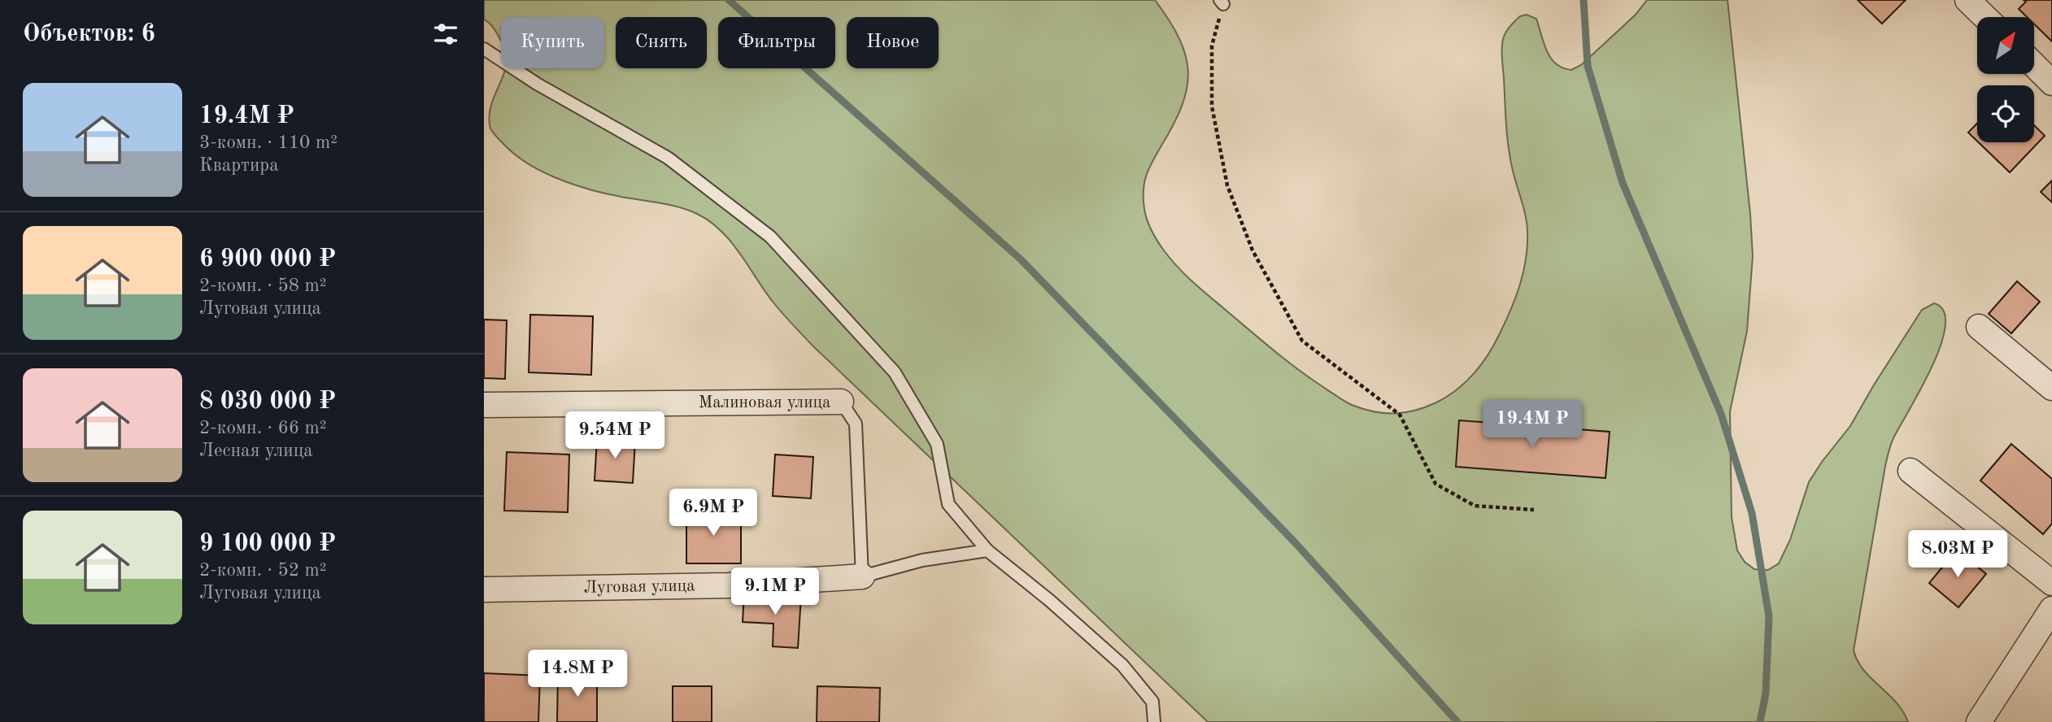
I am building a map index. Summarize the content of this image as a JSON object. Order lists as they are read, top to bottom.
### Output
{
  "streets": {
    "street": ["Малиновая улица", "Луговая улица"]
  },
  "north": "top right",
  "page": {
    "heading": "Объектов: 6",
    "chip": [
      "Купить",
      "Снять",
      "Фильтры",
      "Новое"
    ],
    "list": [
      {
        "name": "19.4M ₽",
        "note": "3-комн. · 110 m² · Квартира"
      },
      {
        "name": "6 900 000 ₽",
        "note": "2-комн. · 58 m² · Луговая улица"
      },
      {
        "name": "8 030 000 ₽",
        "note": "2-комн. · 66 m² · Лесная улица"
      },
      {
        "name": "9 100 000 ₽",
        "note": "2-комн. · 52 m² · Луговая улица"
      }
    ],
    "price": [
      "19.4M ₽",
      "9.54M ₽",
      "6.9M ₽",
      "8.03M ₽",
      "9.1M ₽",
      "14.8M ₽"
    ]
  }
}
